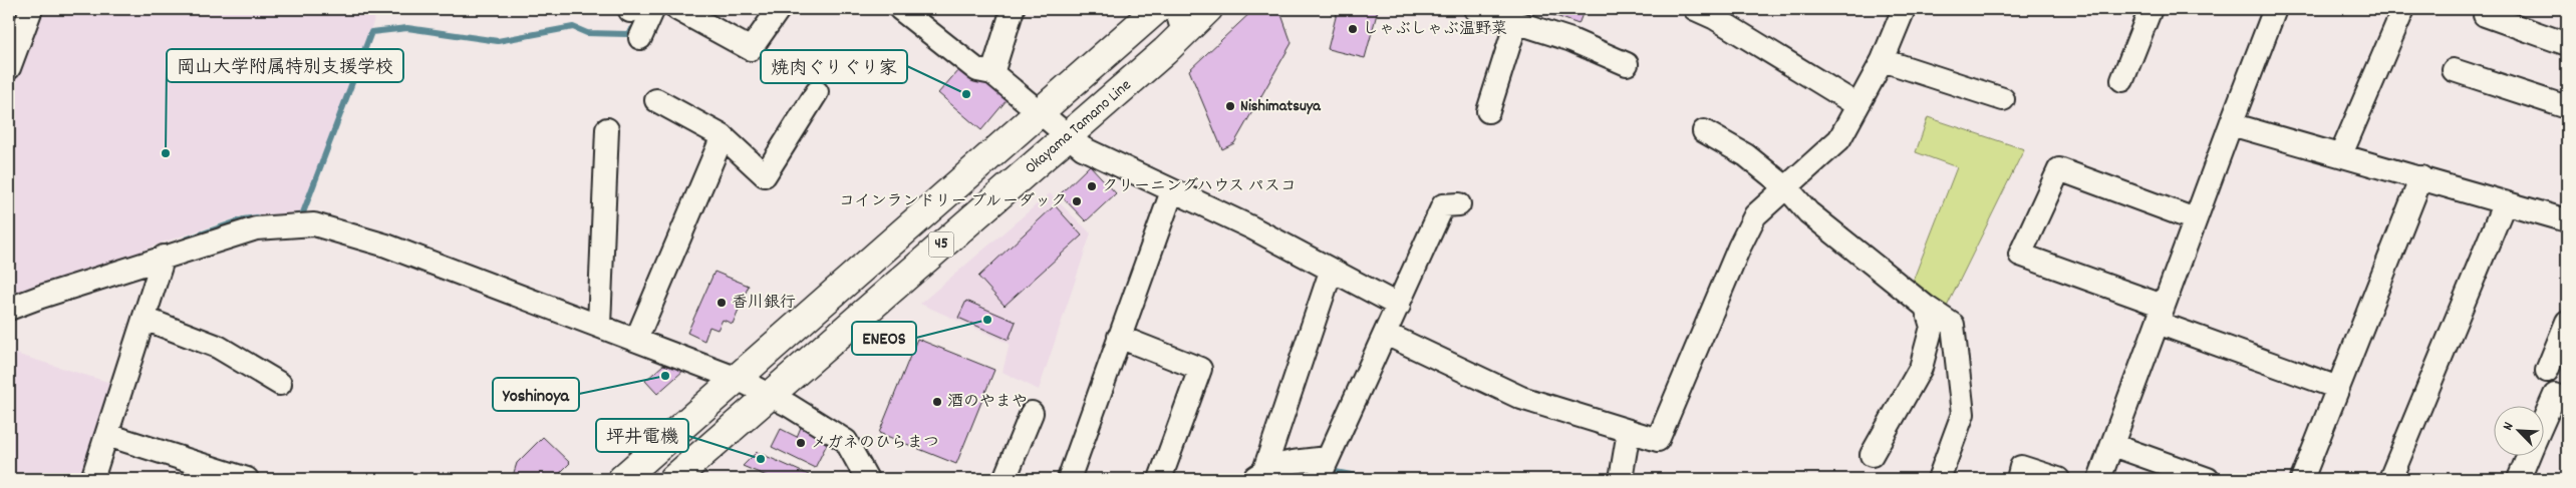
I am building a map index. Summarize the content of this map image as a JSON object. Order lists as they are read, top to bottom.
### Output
{
  "streets": {
    "main road": ["Okayama Tamano Line", "45"]
  },
  "places": [
    "しゃぶしゃぶ温野菜",
    "焼肉ぐりぐり家",
    "Nishimatsuya",
    "岡山大学附属特別支援学校",
    "クリーニングハウス パスコ",
    "コインランドリー ブルーダック",
    "香川銀行",
    "ENEOS",
    "Yoshinoya",
    "酒のやまや",
    "メガネのひらまつ",
    "坪井電機"
  ],
  "north": "top left"
}
